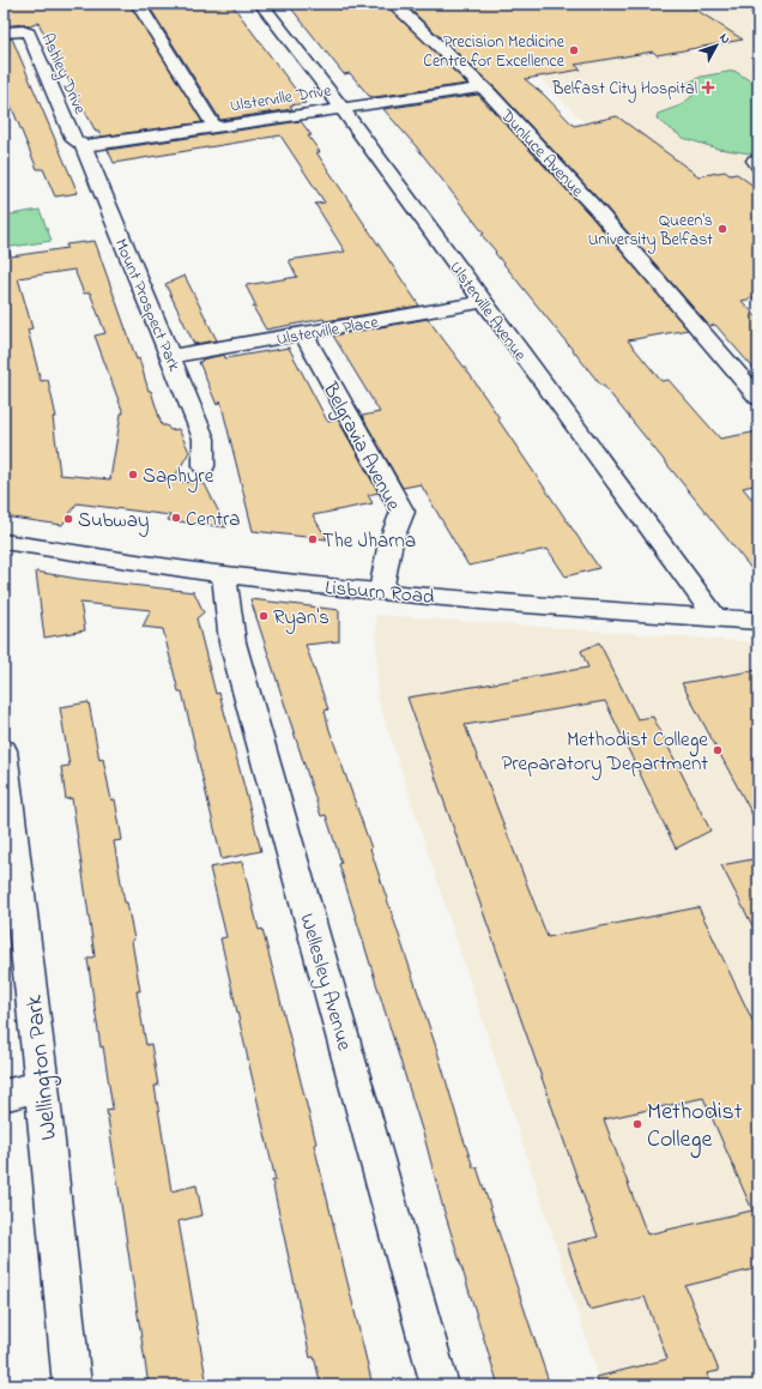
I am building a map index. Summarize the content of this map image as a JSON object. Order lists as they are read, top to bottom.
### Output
{
  "streets": {
    "street": [
      "Ashley Drive",
      "Ulsterville Drive",
      "Dunluce Avenue",
      "Mount Prospect Park",
      "Ulsterville Avenue",
      "Ulsterville Place",
      "Belgravia Avenue",
      "Lisburn Road",
      "Wellesley Avenue",
      "Wellington Park"
    ]
  },
  "crossings": [
    ["Ashley Drive", "Ulsterville Drive"],
    ["Ashley Drive", "Mount Prospect Park"],
    ["Ulsterville Drive", "Dunluce Avenue"],
    ["Ulsterville Drive", "Mount Prospect Park"],
    ["Ulsterville Drive", "Ulsterville Avenue"],
    ["Mount Prospect Park", "Ulsterville Place"],
    ["Ulsterville Avenue", "Ulsterville Place"],
    ["Ulsterville Avenue", "Lisburn Road"],
    ["Ulsterville Place", "Belgravia Avenue"],
    ["Belgravia Avenue", "Lisburn Road"],
    ["Lisburn Road", "Wellesley Avenue"]
  ],
  "places": {
    "other": [
      "Precision Medicine Centre for Excellence",
      "Queen's University Belfast",
      "Saphyre",
      "Centra",
      "Subway",
      "The Jharna",
      "Ryan's",
      "Methodist College Preparatory Department",
      "Methodist College"
    ],
    "health": ["Belfast City Hospital"]
  },
  "north": "top right"
}
